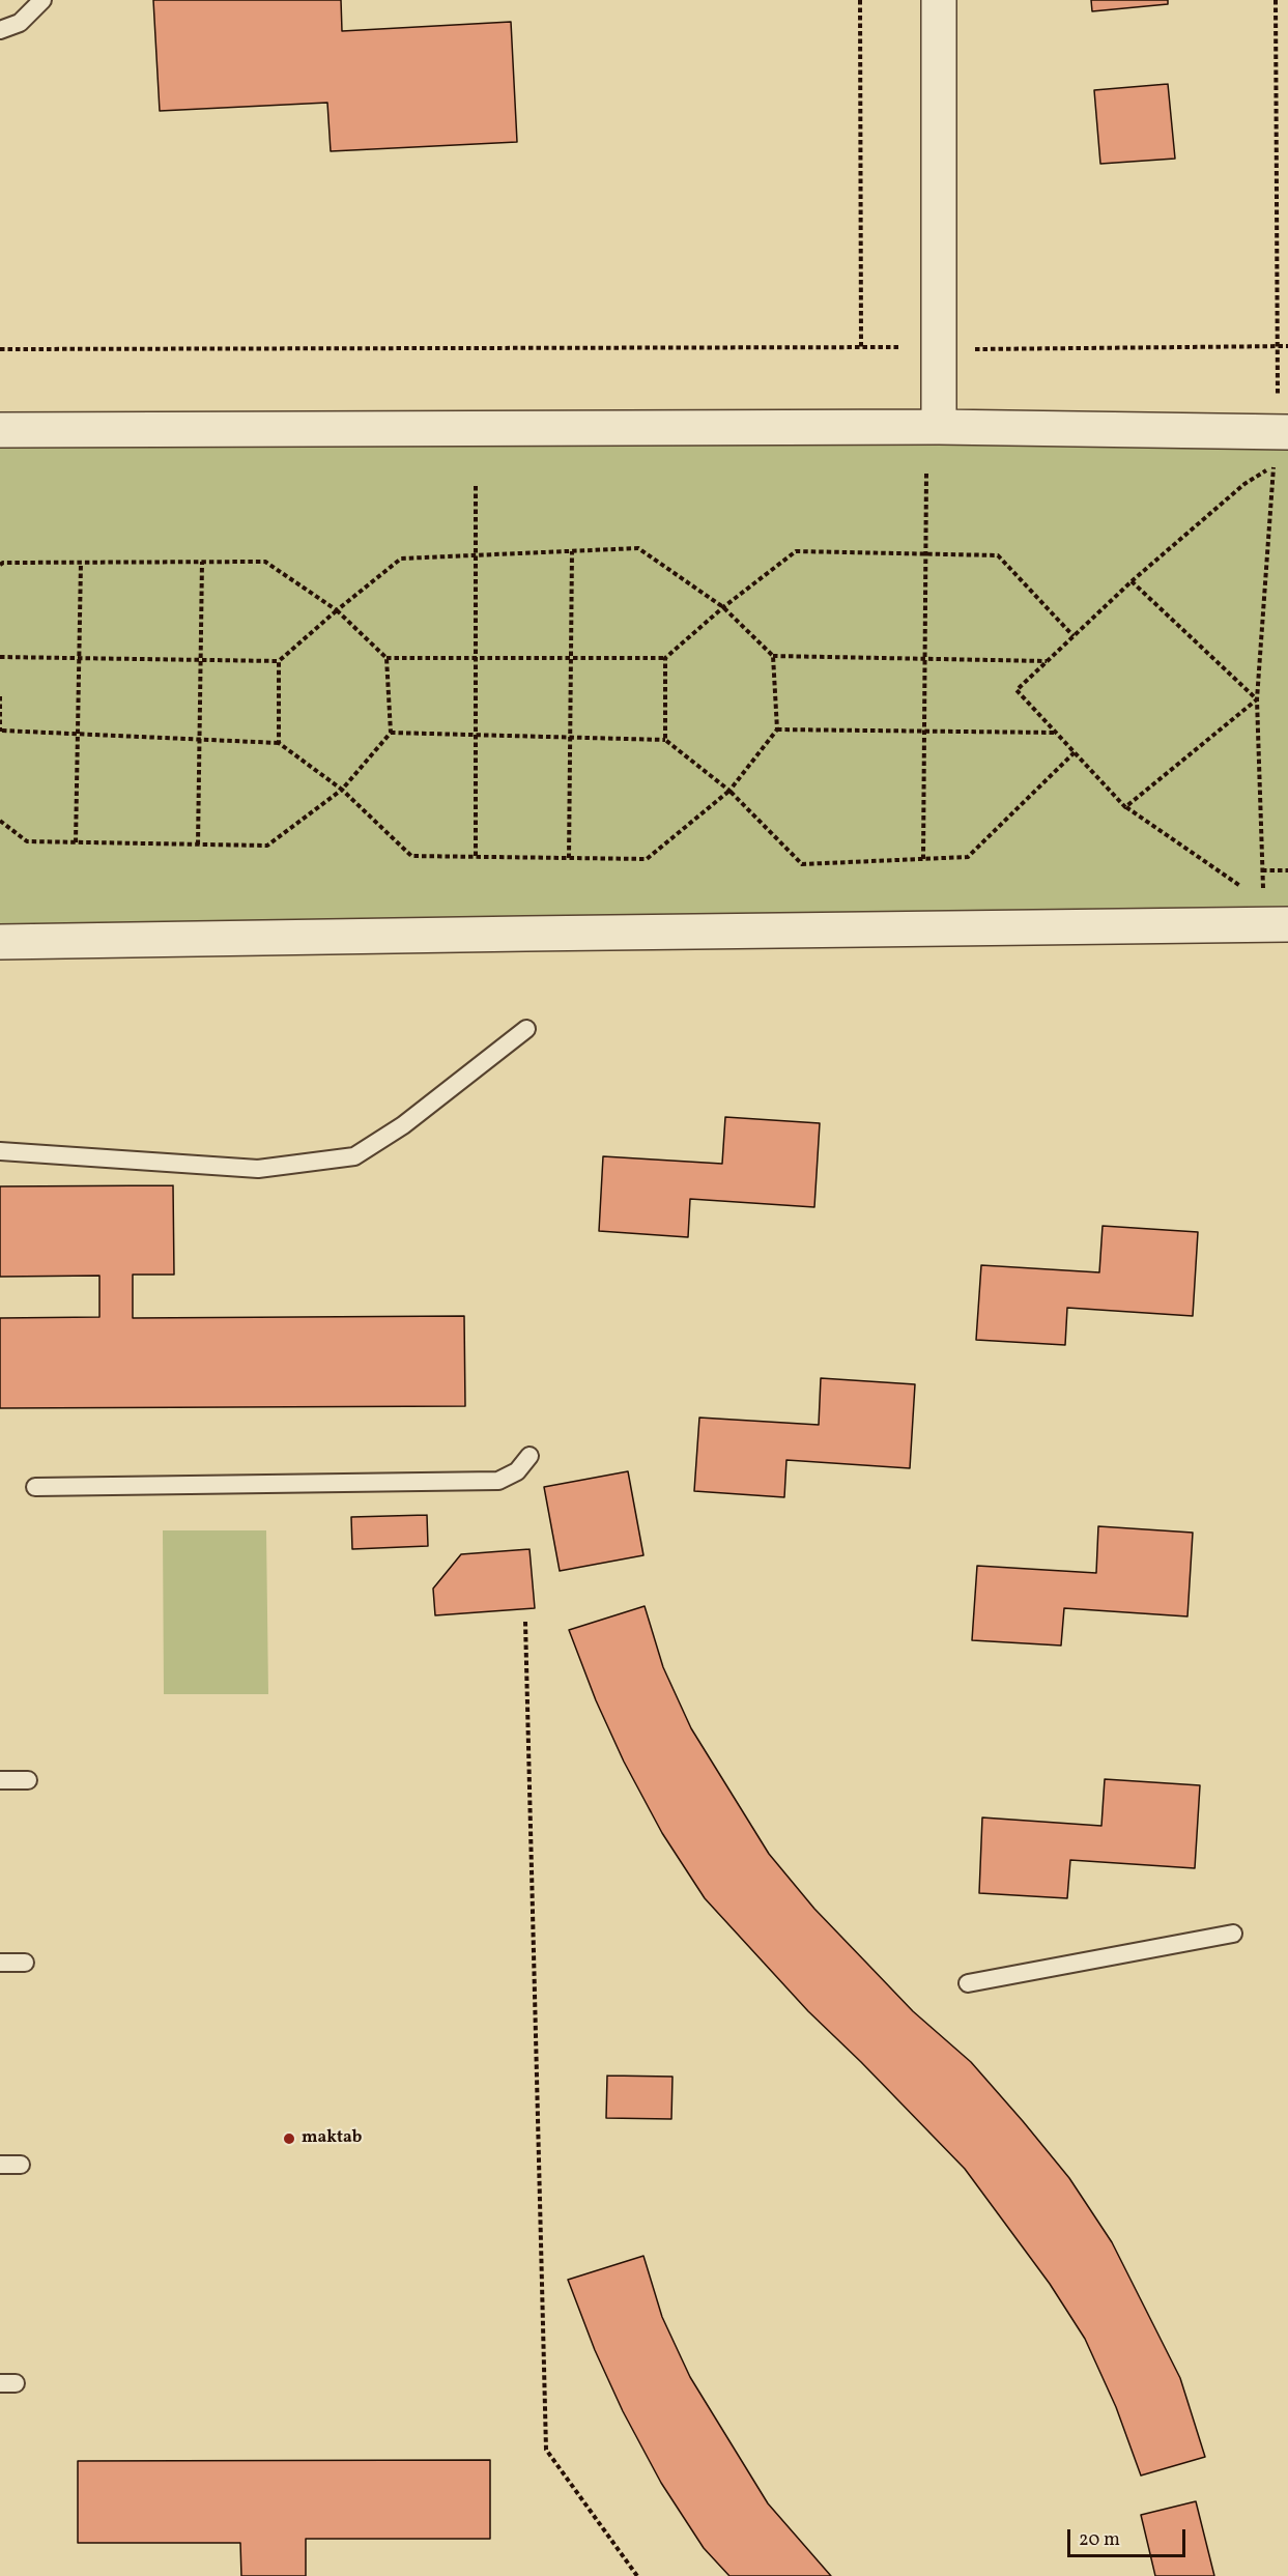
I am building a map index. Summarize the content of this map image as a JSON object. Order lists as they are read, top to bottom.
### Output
{
  "places": ["maktab"],
  "scale_bar": "20 m"
}
